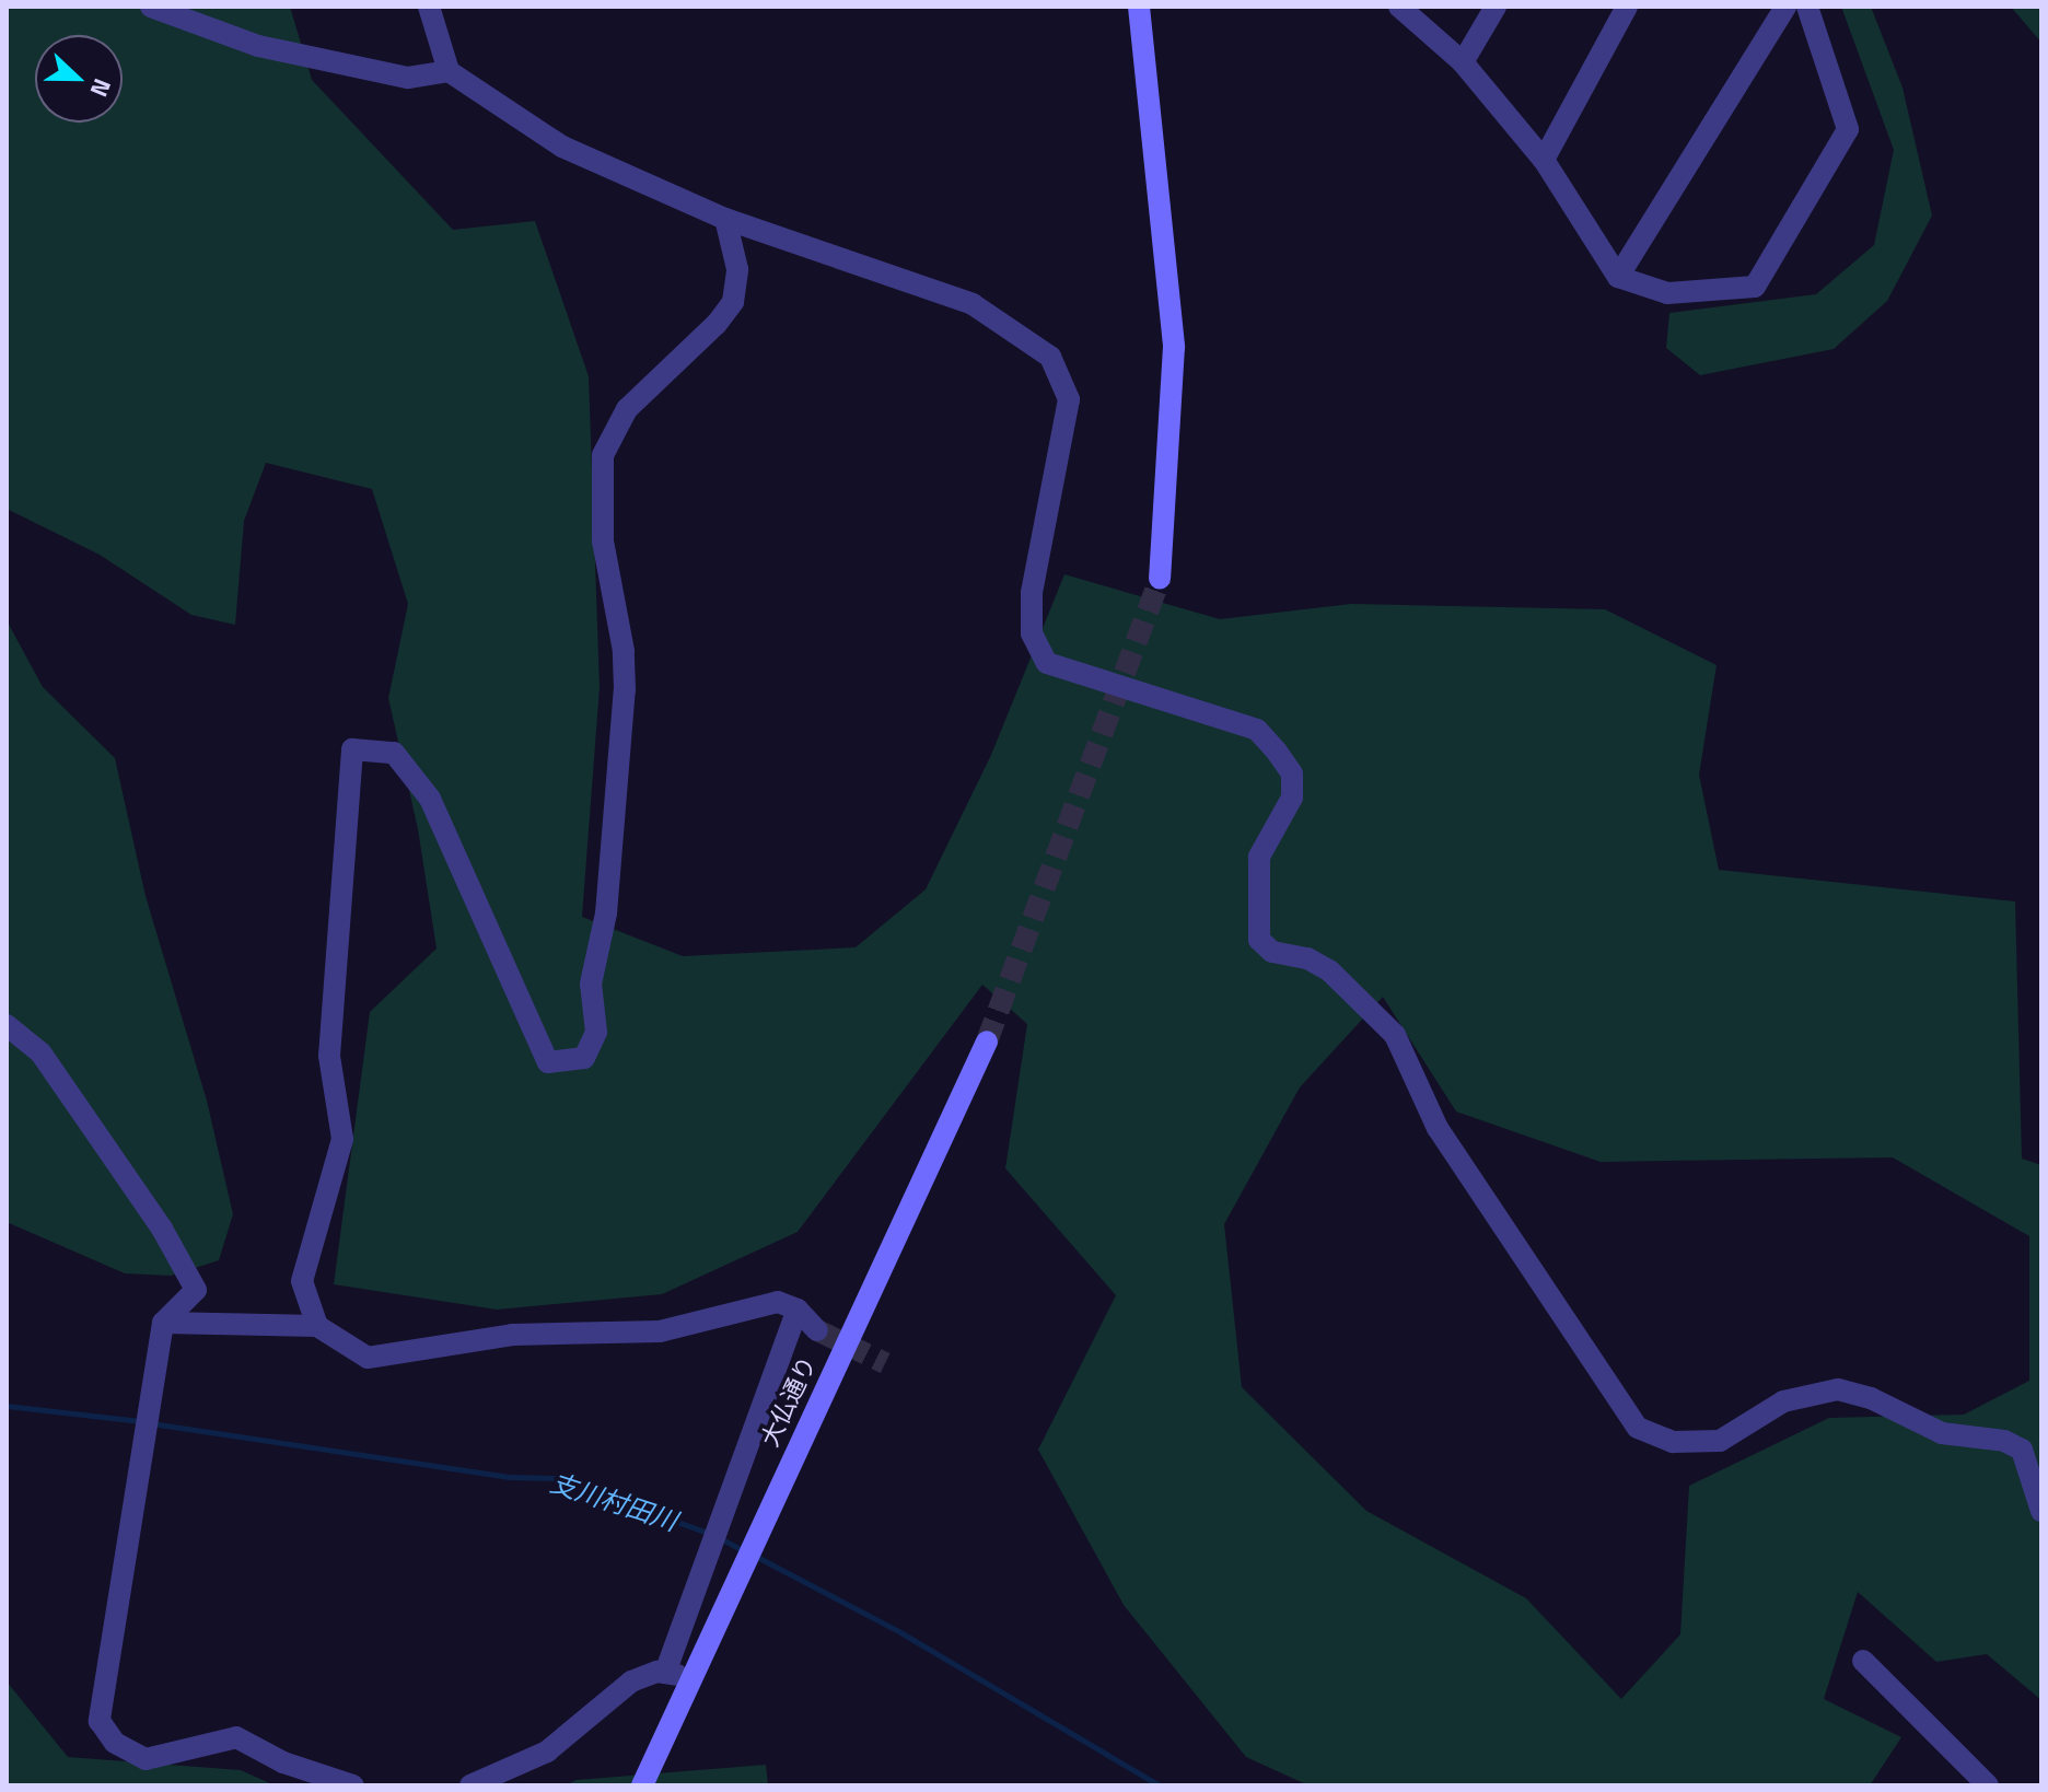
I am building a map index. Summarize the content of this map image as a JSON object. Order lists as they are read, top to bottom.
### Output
{
  "streets": {
    "street": ["大仏通り"]
  },
  "water": ["支川村田川"],
  "north": "right"
}
